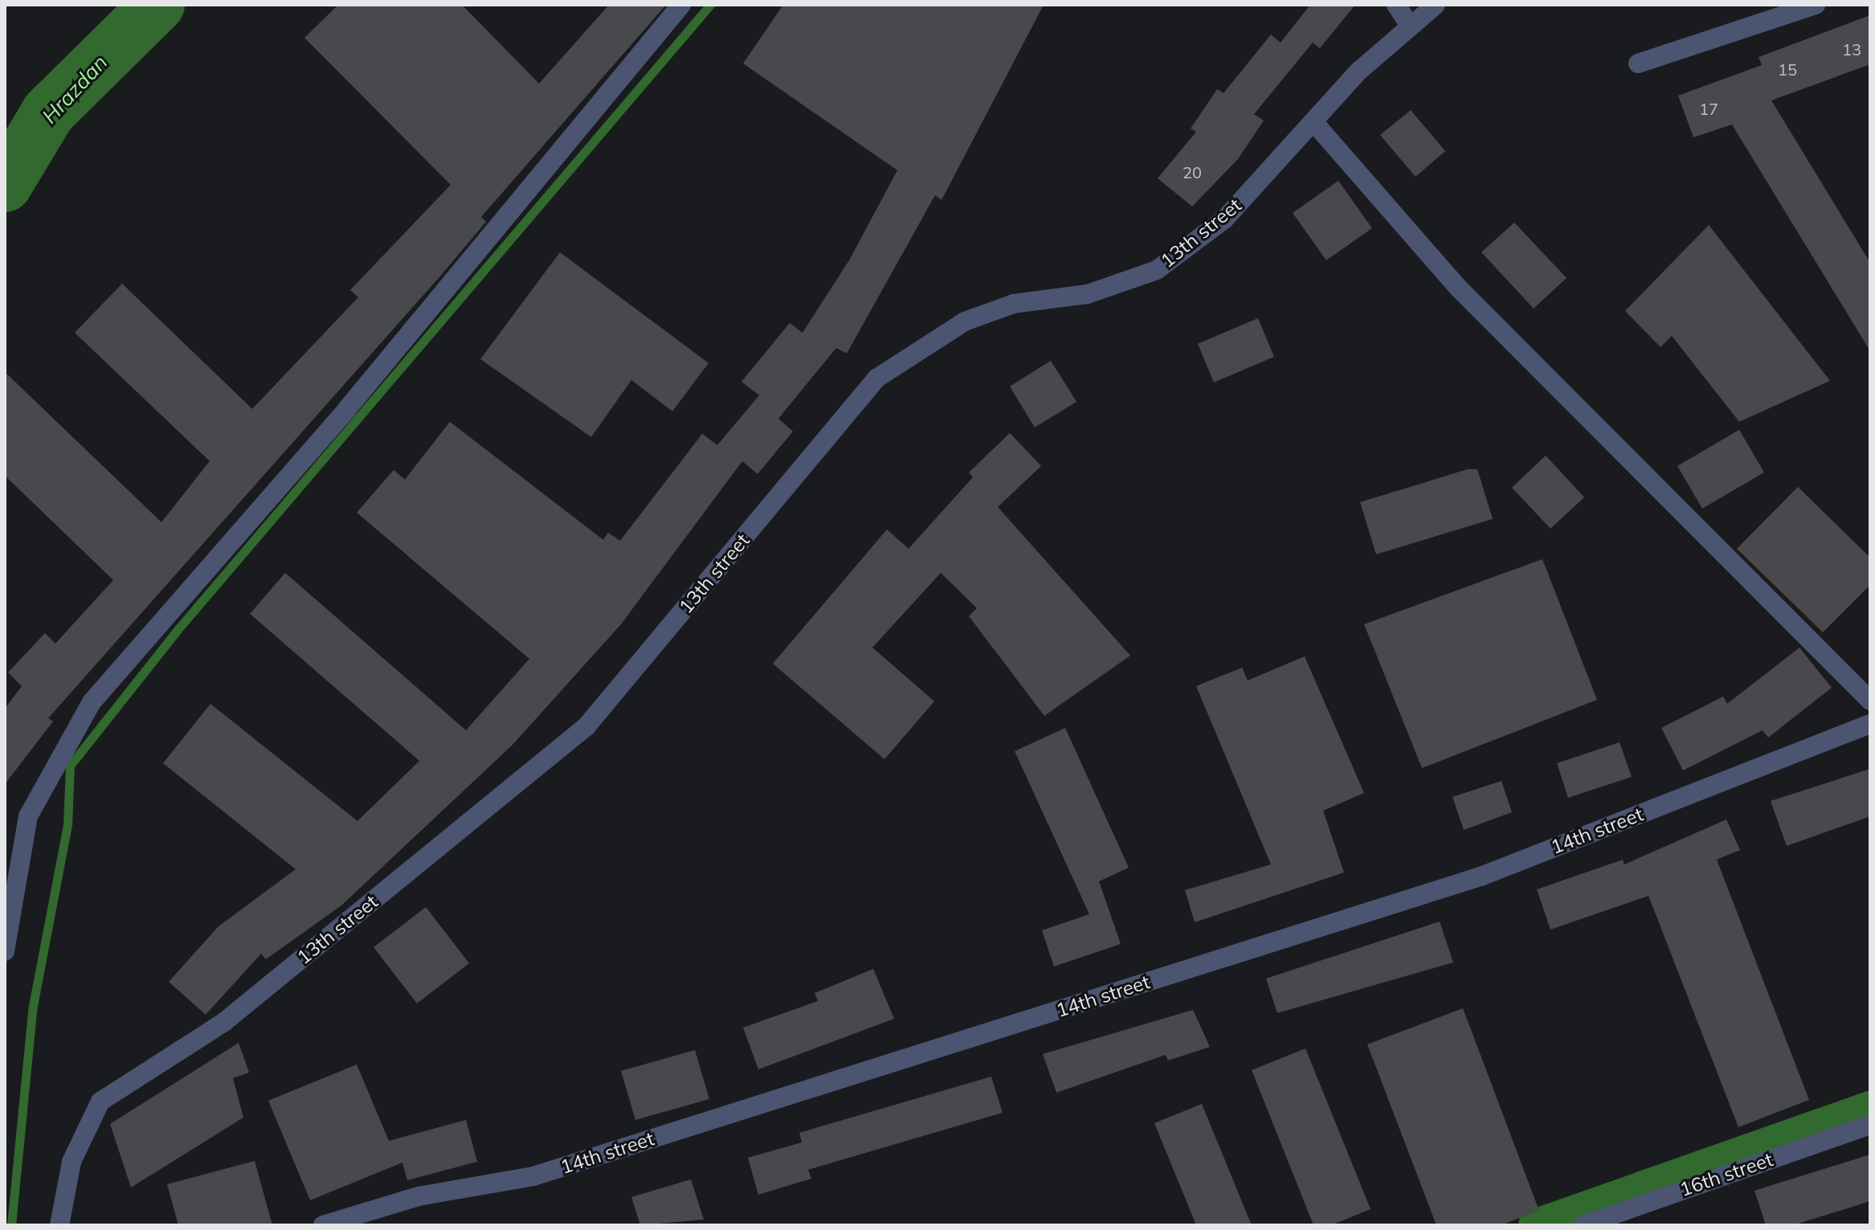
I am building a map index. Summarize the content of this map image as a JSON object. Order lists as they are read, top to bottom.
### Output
{
  "streets": {
    "street": ["13th street", "14th street", "16th street"]
  },
  "water": ["Hrazdan"],
  "house_numbers": [
    "13",
    "15",
    "17",
    "20"
  ]
}
